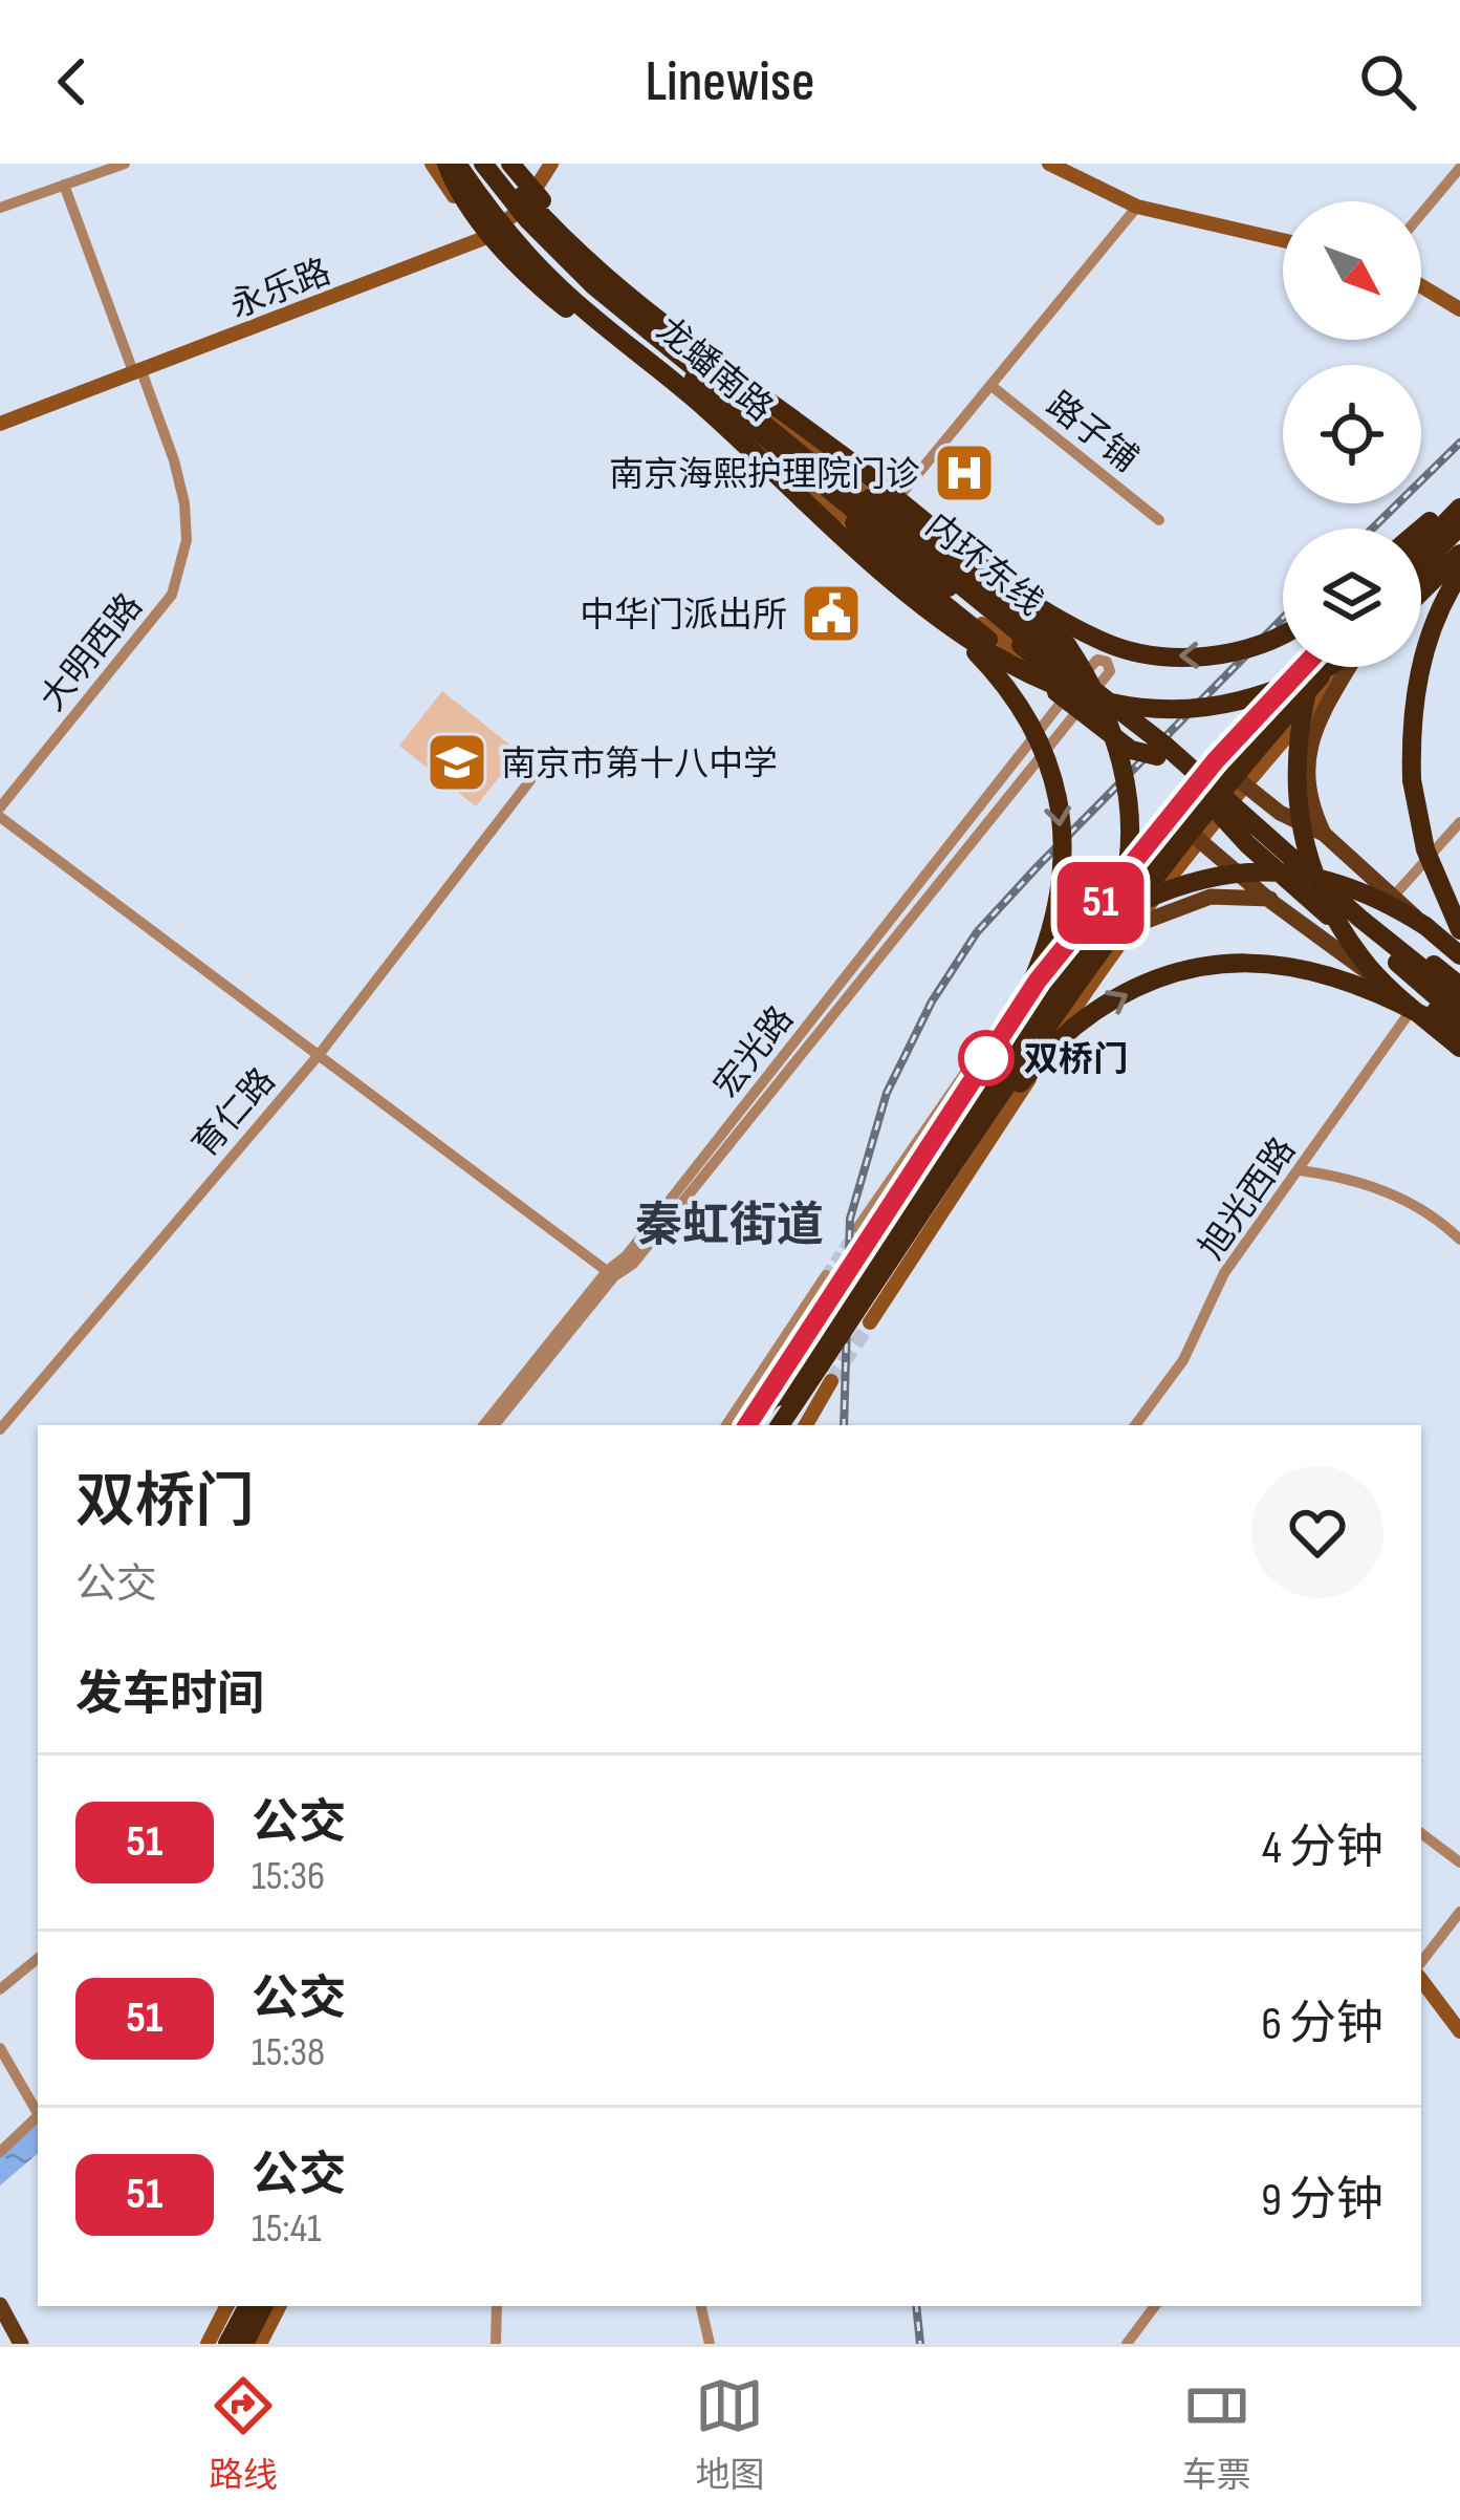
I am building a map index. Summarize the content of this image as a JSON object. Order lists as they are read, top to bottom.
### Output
{
  "streets": {
    "highway": ["内环东线"],
    "street": [
      "永乐路",
      "龙蟠南路",
      "路子铺",
      "大明西路",
      "宏光路",
      "育仁路",
      "旭光西路"
    ]
  },
  "crossings": [
    ["永乐路", "龙蟠南路"],
    ["永乐路", "大明西路"],
    ["龙蟠南路", "内环东线"],
    ["龙蟠南路", "宏光路"],
    ["宏光路", "育仁路"]
  ],
  "districts": ["秦虹街道"],
  "places": {
    "hospital": ["南京海熙护理院门诊"],
    "public building": ["中华门派出所"],
    "school or university": ["南京市第十八中学"],
    "other": ["双桥门"]
  },
  "lines": ["bus line 51"],
  "north": "bottom right",
  "page": {
    "header": "Linewise",
    "on_map": "51",
    "heading": [
      ["双桥门", "公交"],
      "发车时间"
    ],
    "list": [
      {
        "mark": "51",
        "name": "公交",
        "note": "15:36",
        "value": "4 分钟"
      },
      {
        "mark": "51",
        "name": "公交",
        "note": "15:38",
        "value": "6 分钟"
      },
      {
        "mark": "51",
        "name": "公交",
        "note": "15:41",
        "value": "9 分钟"
      }
    ],
    "tabs": ["路线", "地图", "车票"]
  }
}
